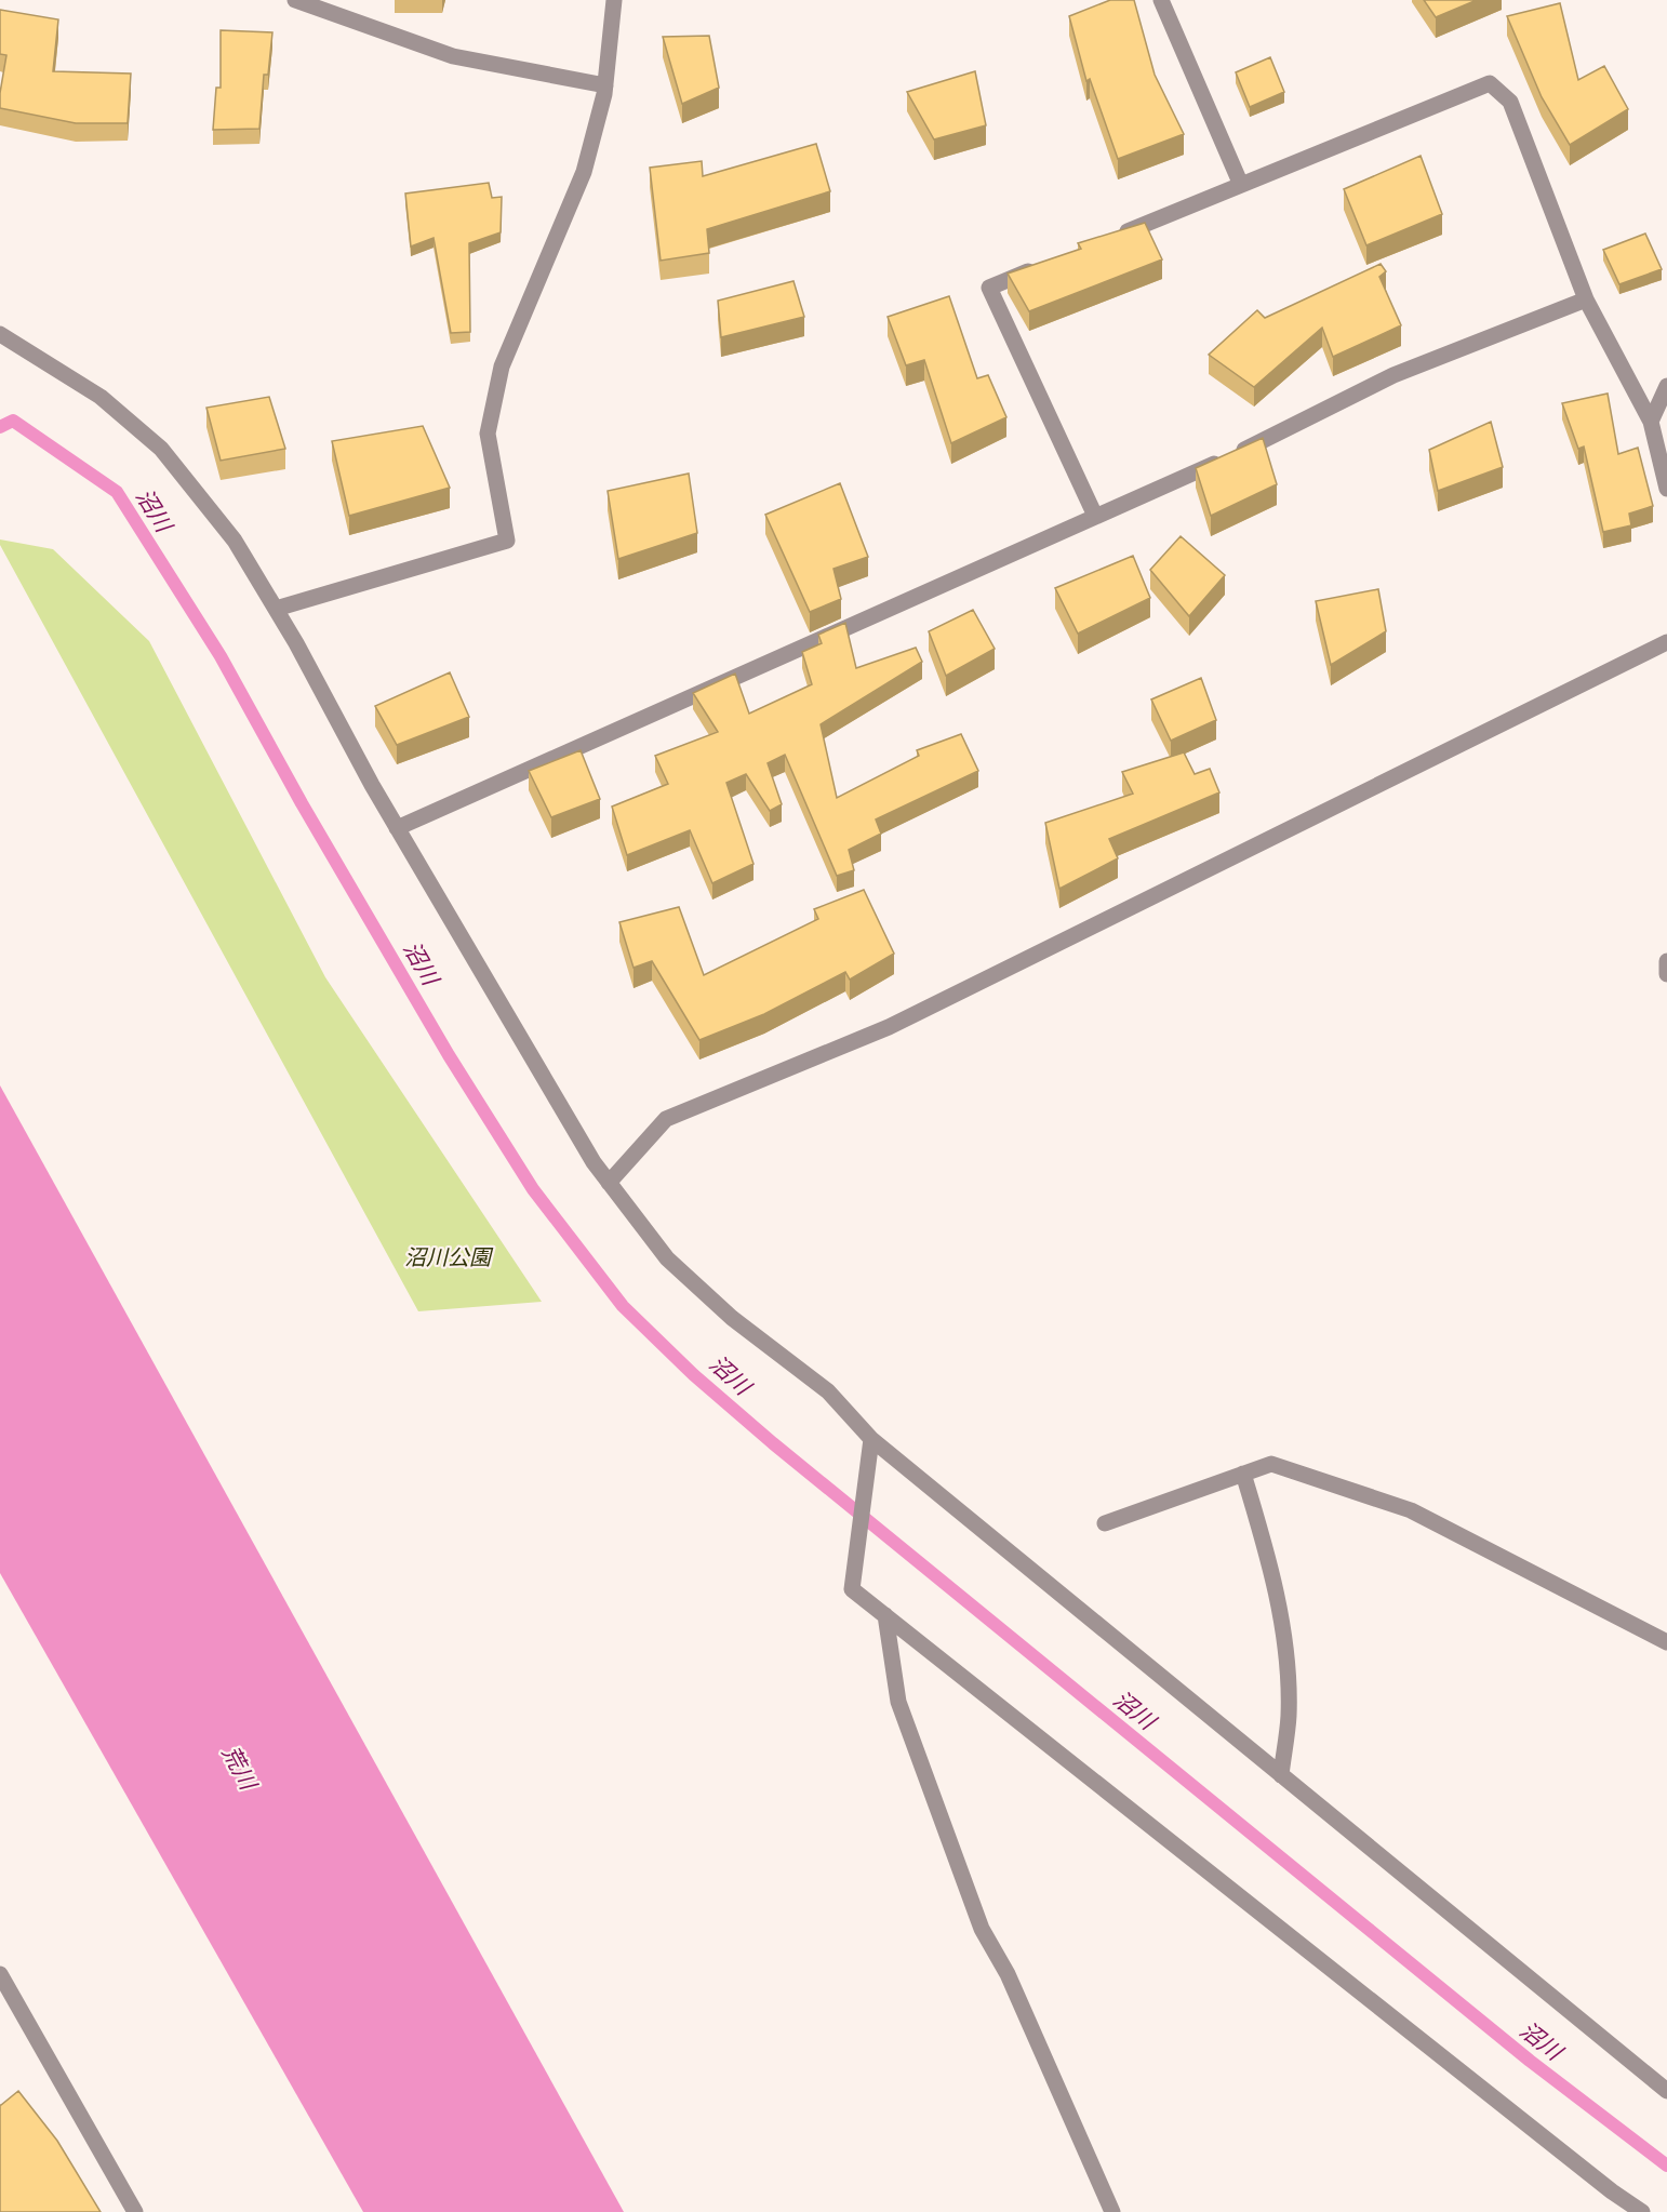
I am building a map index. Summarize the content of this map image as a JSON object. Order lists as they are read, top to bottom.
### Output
{
  "water": ["沼川", "荒川"],
  "parks": ["沼川公園"]
}
